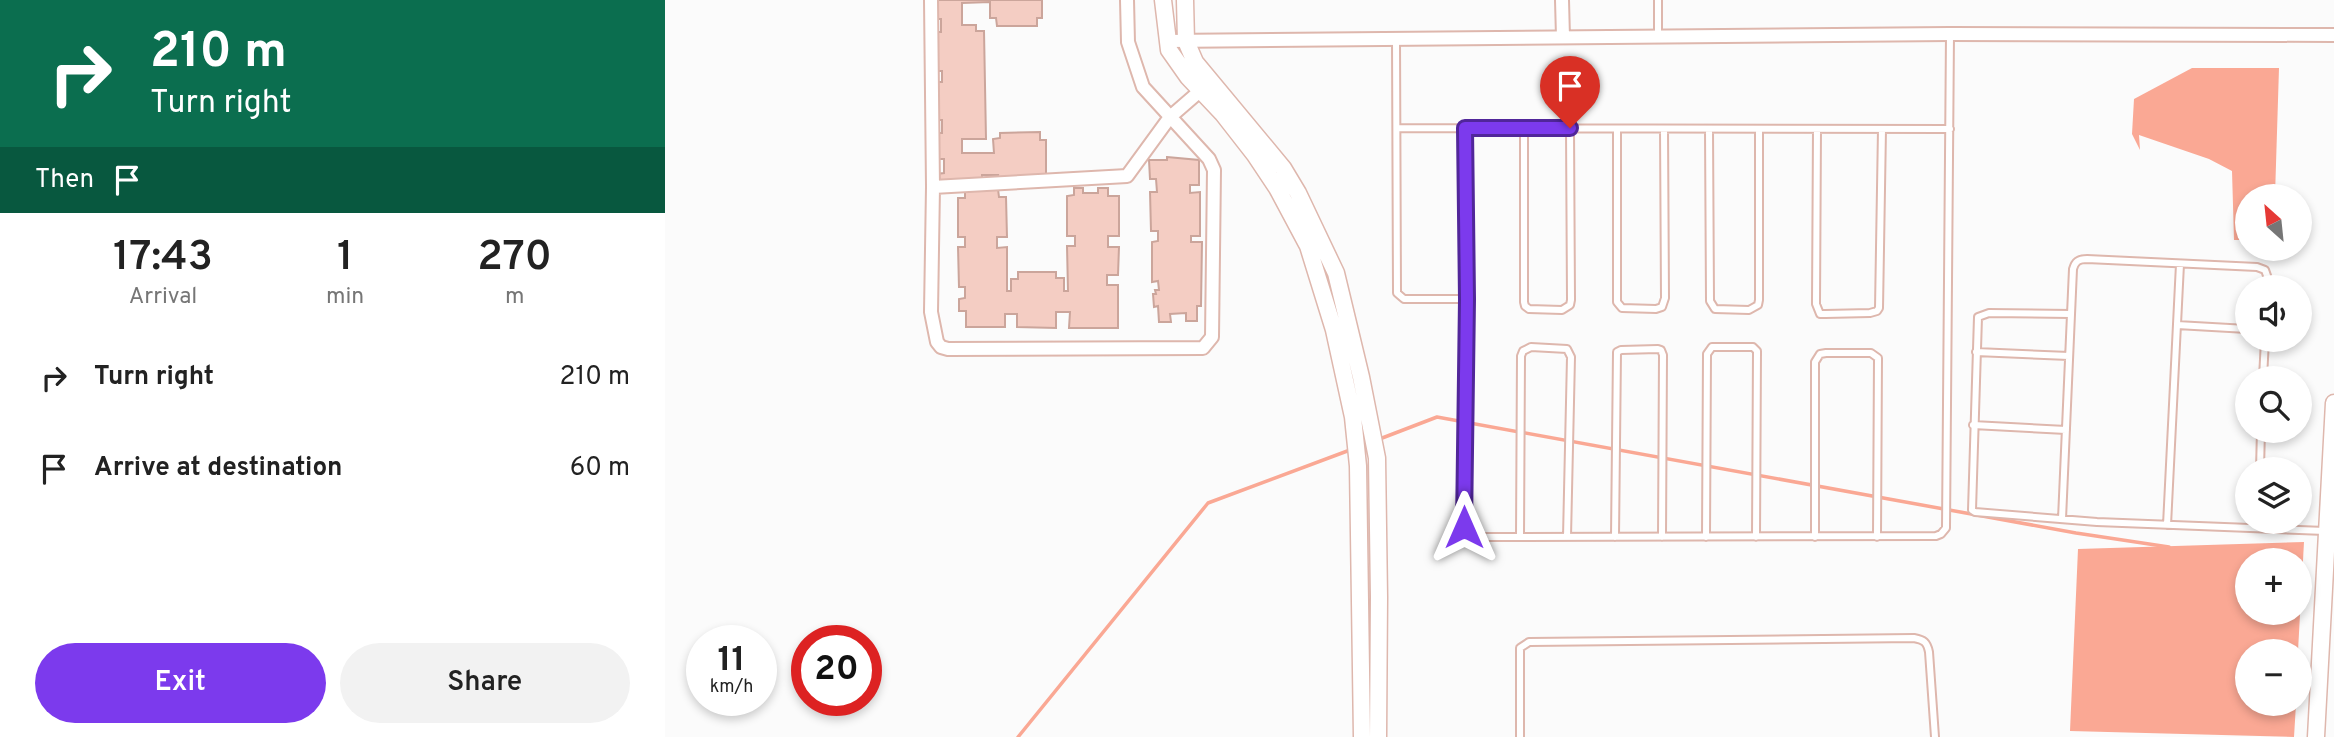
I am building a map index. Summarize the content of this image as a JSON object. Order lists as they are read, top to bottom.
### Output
{
  "north": "top left",
  "page": {
    "turn": ["210 m", "Turn right"],
    "then": "Then",
    "map_buttons": ["+", "−"],
    "eta": [
      "17:43",
      "Arrival",
      "1",
      "min",
      "270",
      "m"
    ],
    "list": [
      {
        "name": "Turn right",
        "value": "210 m"
      },
      {
        "name": "Arrive at destination",
        "value": "60 m"
      }
    ],
    "speed": "11 km/h",
    "limit": "20",
    "buttons": ["Exit", "Share"]
  }
}
